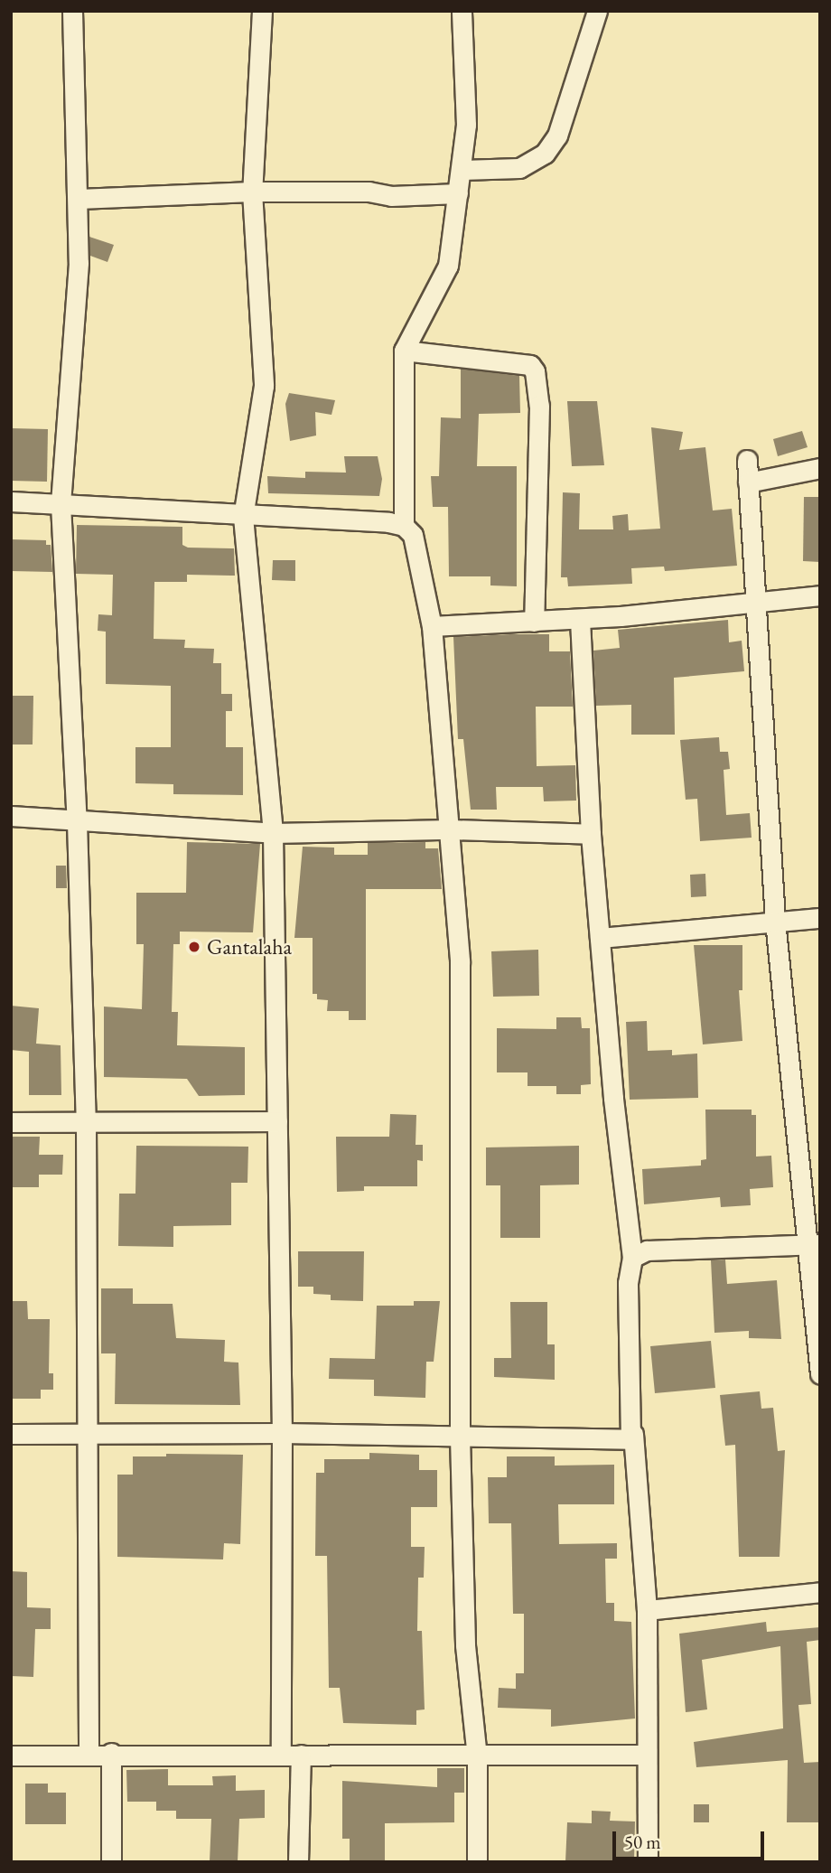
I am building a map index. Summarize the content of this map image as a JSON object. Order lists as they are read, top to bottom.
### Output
{
  "places": ["Gantalaha"],
  "scale_bar": "50 m"
}
